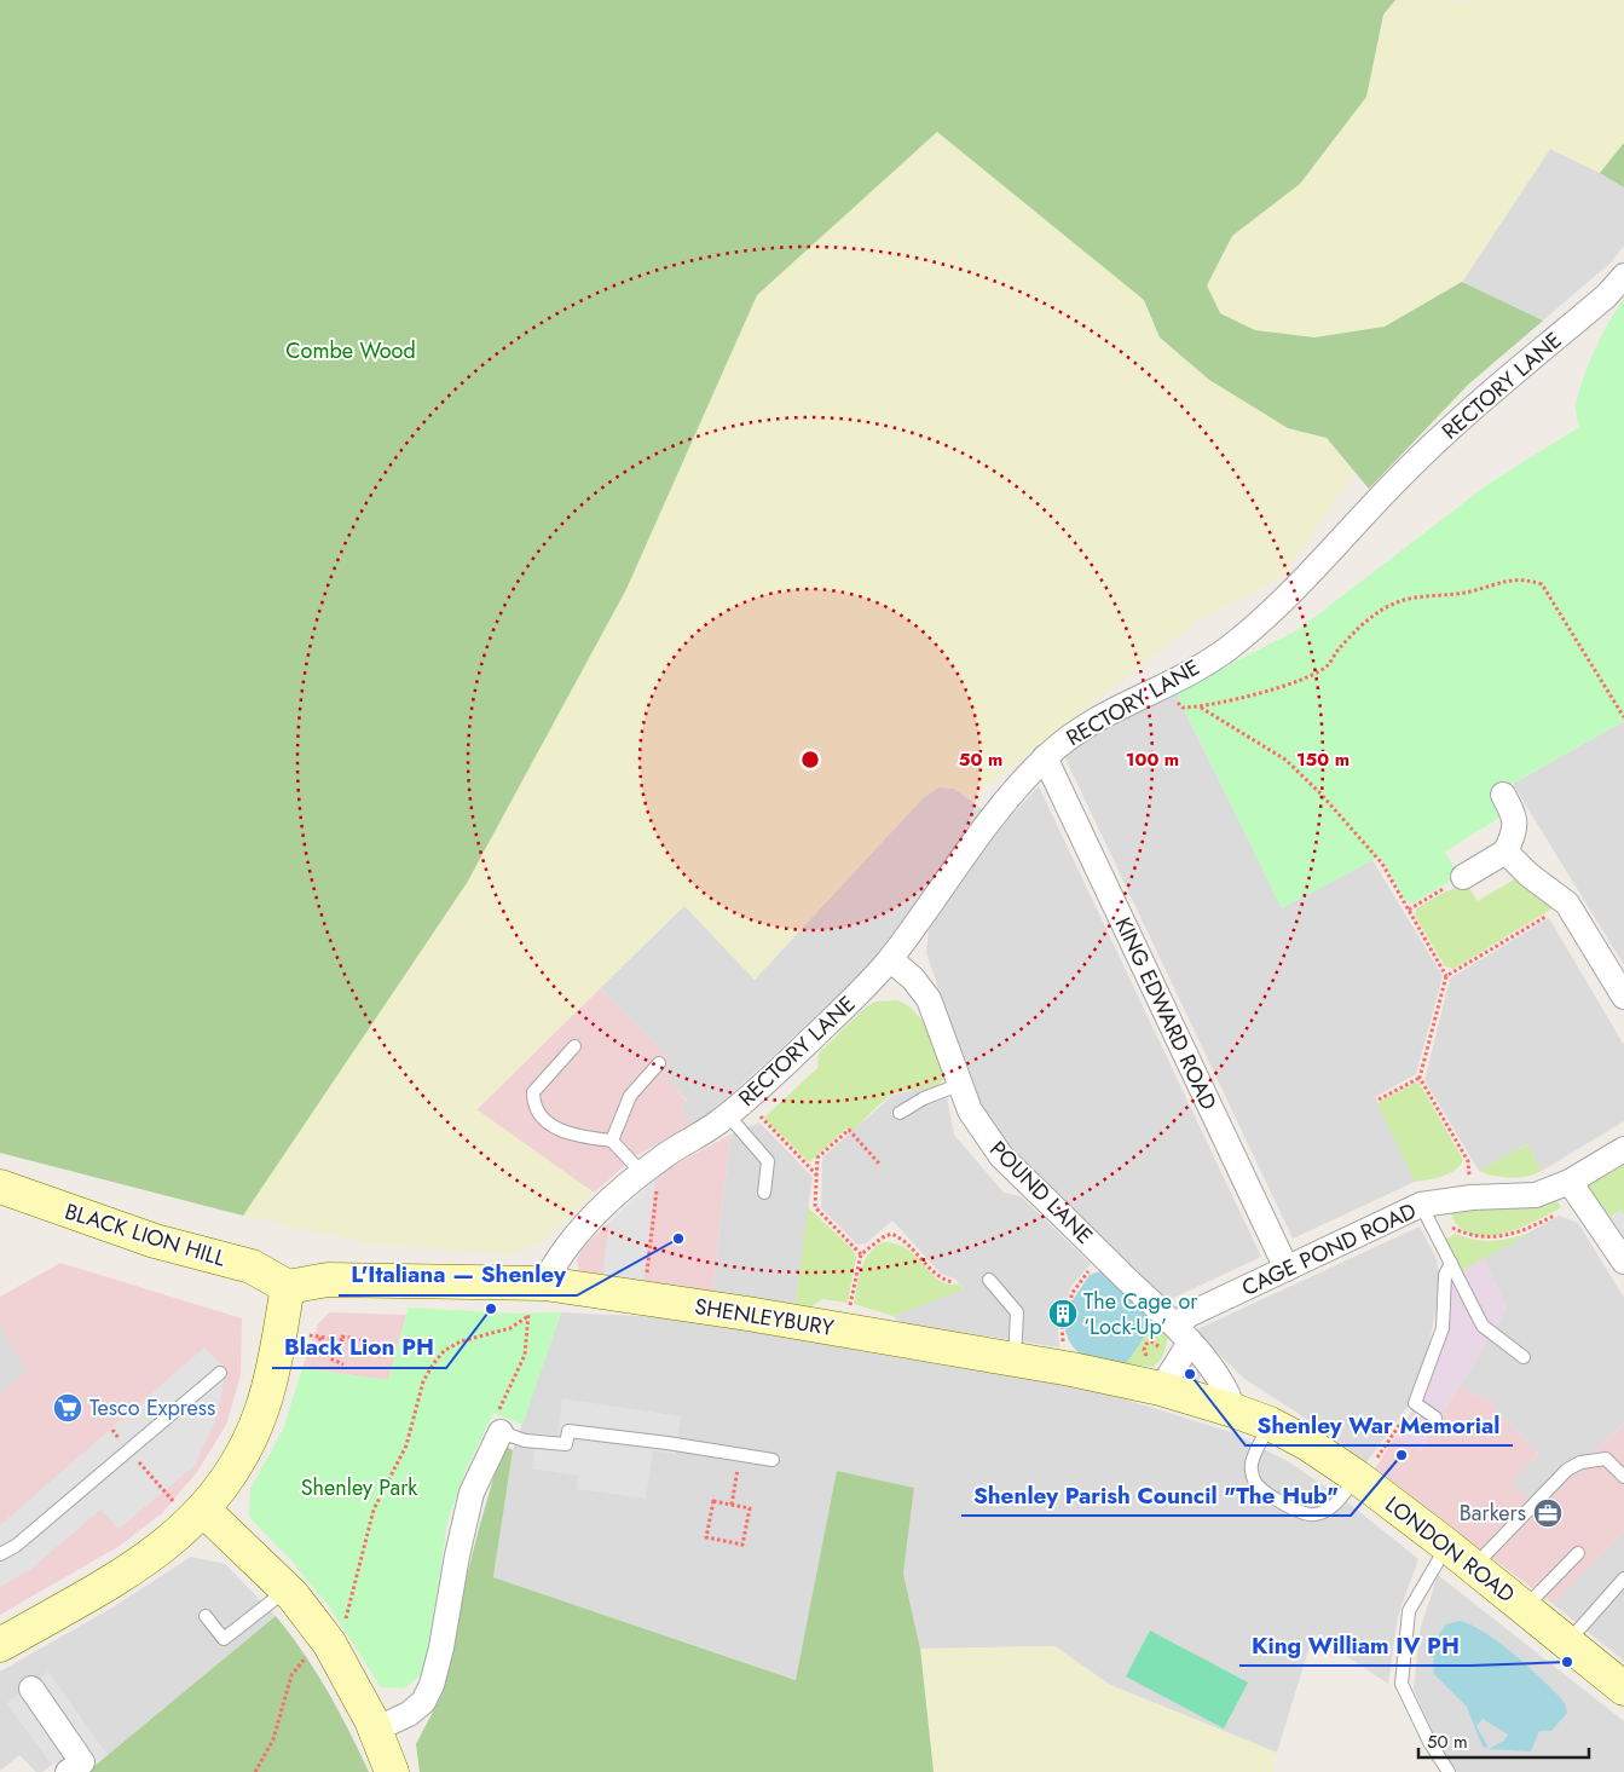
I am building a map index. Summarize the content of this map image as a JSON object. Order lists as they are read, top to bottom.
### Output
{
  "streets": {
    "main road": ["BLACK LION HILL", "SHENLEYBURY", "LONDON ROAD"],
    "street": [
      "RECTORY LANE",
      "KING EDWARD ROAD",
      "POUND LANE",
      "CAGE POND ROAD"
    ]
  },
  "crossings": [
    ["RECTORY LANE", "KING EDWARD ROAD"],
    ["RECTORY LANE", "POUND LANE"],
    ["RECTORY LANE", "SHENLEYBURY"],
    ["KING EDWARD ROAD", "CAGE POND ROAD"],
    ["POUND LANE", "CAGE POND ROAD"],
    ["POUND LANE", "SHENLEYBURY"],
    ["POUND LANE", "LONDON ROAD"],
    ["BLACK LION HILL", "SHENLEYBURY"],
    ["SHENLEYBURY", "LONDON ROAD"]
  ],
  "parks": ["Combe Wood", "Shenley Park"],
  "places": {
    "other": [
      "L'Italiana — Shenley",
      "Black Lion PH",
      "Shenley War Memorial",
      "Shenley Parish Council \"The Hub\"",
      "King William IV PH"
    ],
    "building": ["The Cage or ‘Lock-Up’"],
    "supermarket": ["Tesco Express"],
    "office": ["Barkers"]
  },
  "scale_bar": "50 m",
  "rings": ["50 m", "100 m", "150 m"]
}
